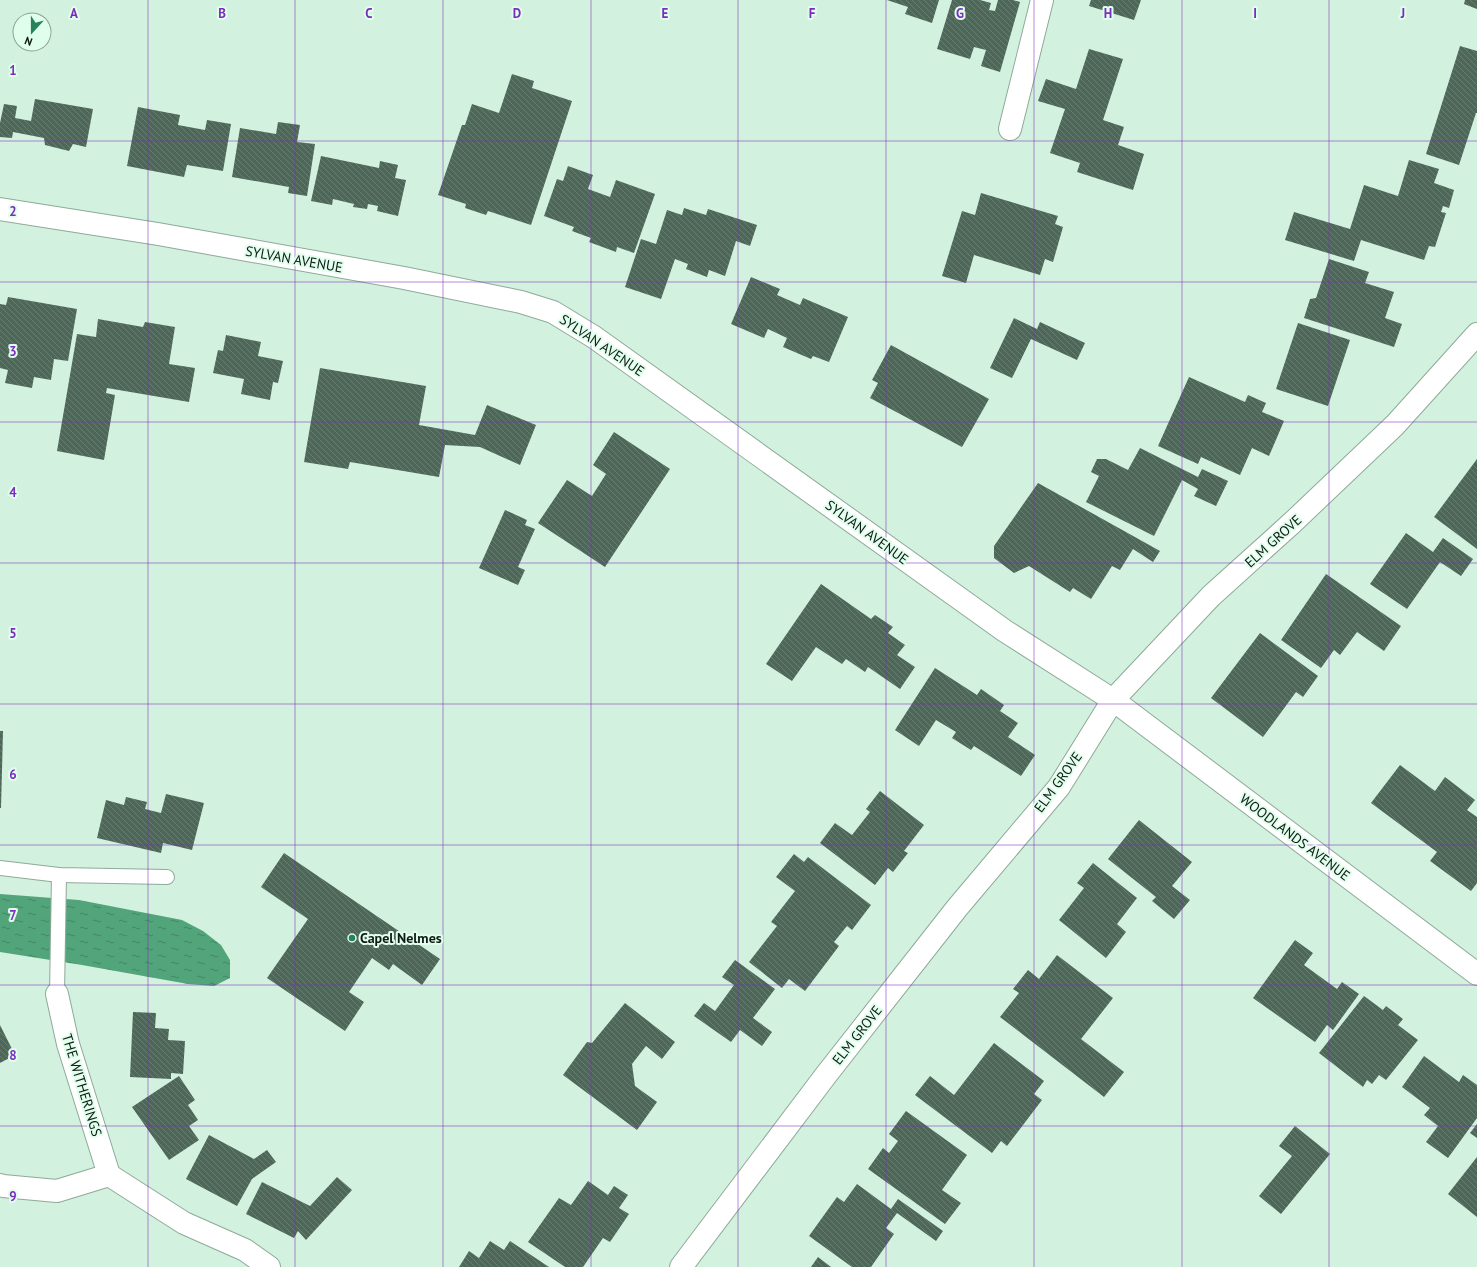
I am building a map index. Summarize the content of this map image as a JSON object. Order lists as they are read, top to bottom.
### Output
{
  "streets": {
    "street": [
      "SYLVAN AVENUE",
      "ELM GROVE",
      "WOODLANDS AVENUE",
      "THE WITHERINGS"
    ]
  },
  "crossings": [
    ["SYLVAN AVENUE", "ELM GROVE"],
    ["SYLVAN AVENUE", "WOODLANDS AVENUE"],
    ["ELM GROVE", "WOODLANDS AVENUE"]
  ],
  "places": ["Capel Nelmes"],
  "north": "bottom",
  "grid": {
    "columns": [
      "A",
      "B",
      "C",
      "D",
      "E",
      "F",
      "G",
      "H",
      "I",
      "J"
    ],
    "rows": [
      "1",
      "2",
      "3",
      "4",
      "5",
      "6",
      "7",
      "8",
      "9"
    ]
  }
}
